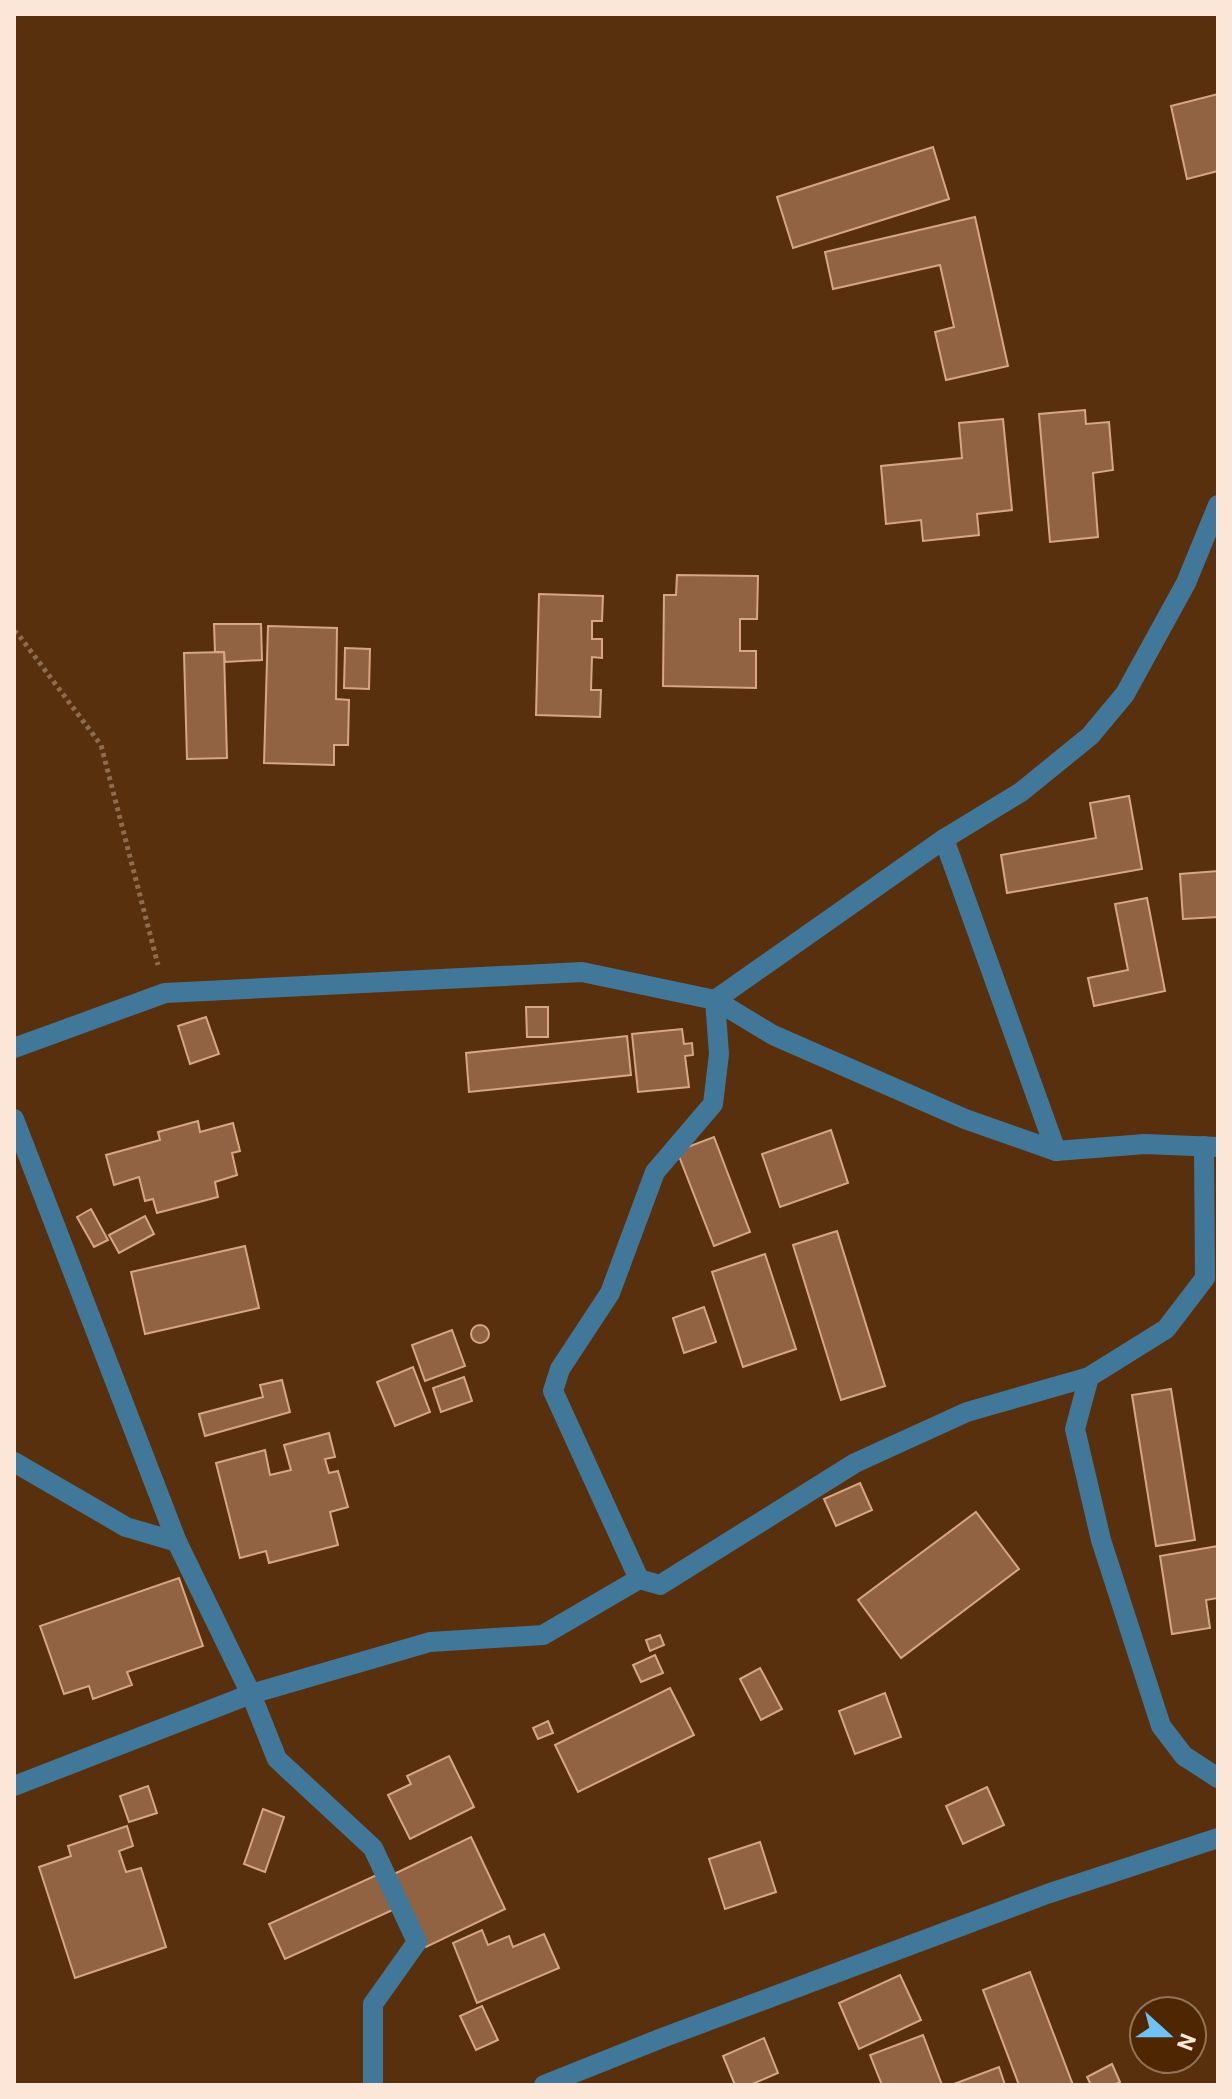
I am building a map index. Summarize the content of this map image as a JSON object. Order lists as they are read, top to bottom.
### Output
{
  "north": "right"
}
